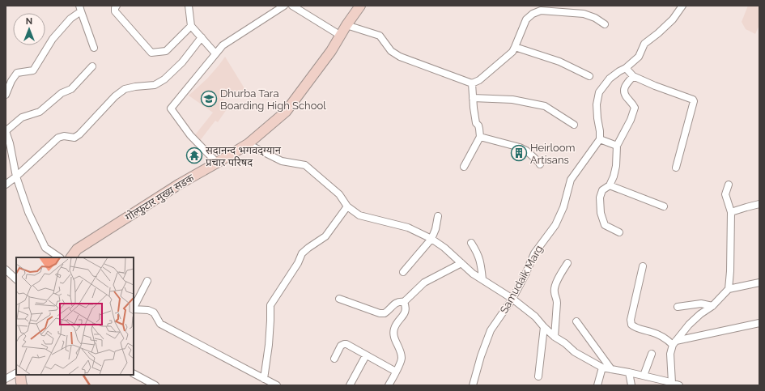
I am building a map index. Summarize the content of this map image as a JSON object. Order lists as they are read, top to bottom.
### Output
{
  "streets": {
    "main road": ["गोल्फुटार मुख्य सडक"],
    "street": ["Samudaik Marg"]
  },
  "places": {
    "school or university": ["Dhurba Tara Boarding High School"],
    "building": ["Heirloom Artisans"],
    "temple": ["सदानन्द भगवद्ग्यान प्रचार परिषद"]
  },
  "north": "top"
}
